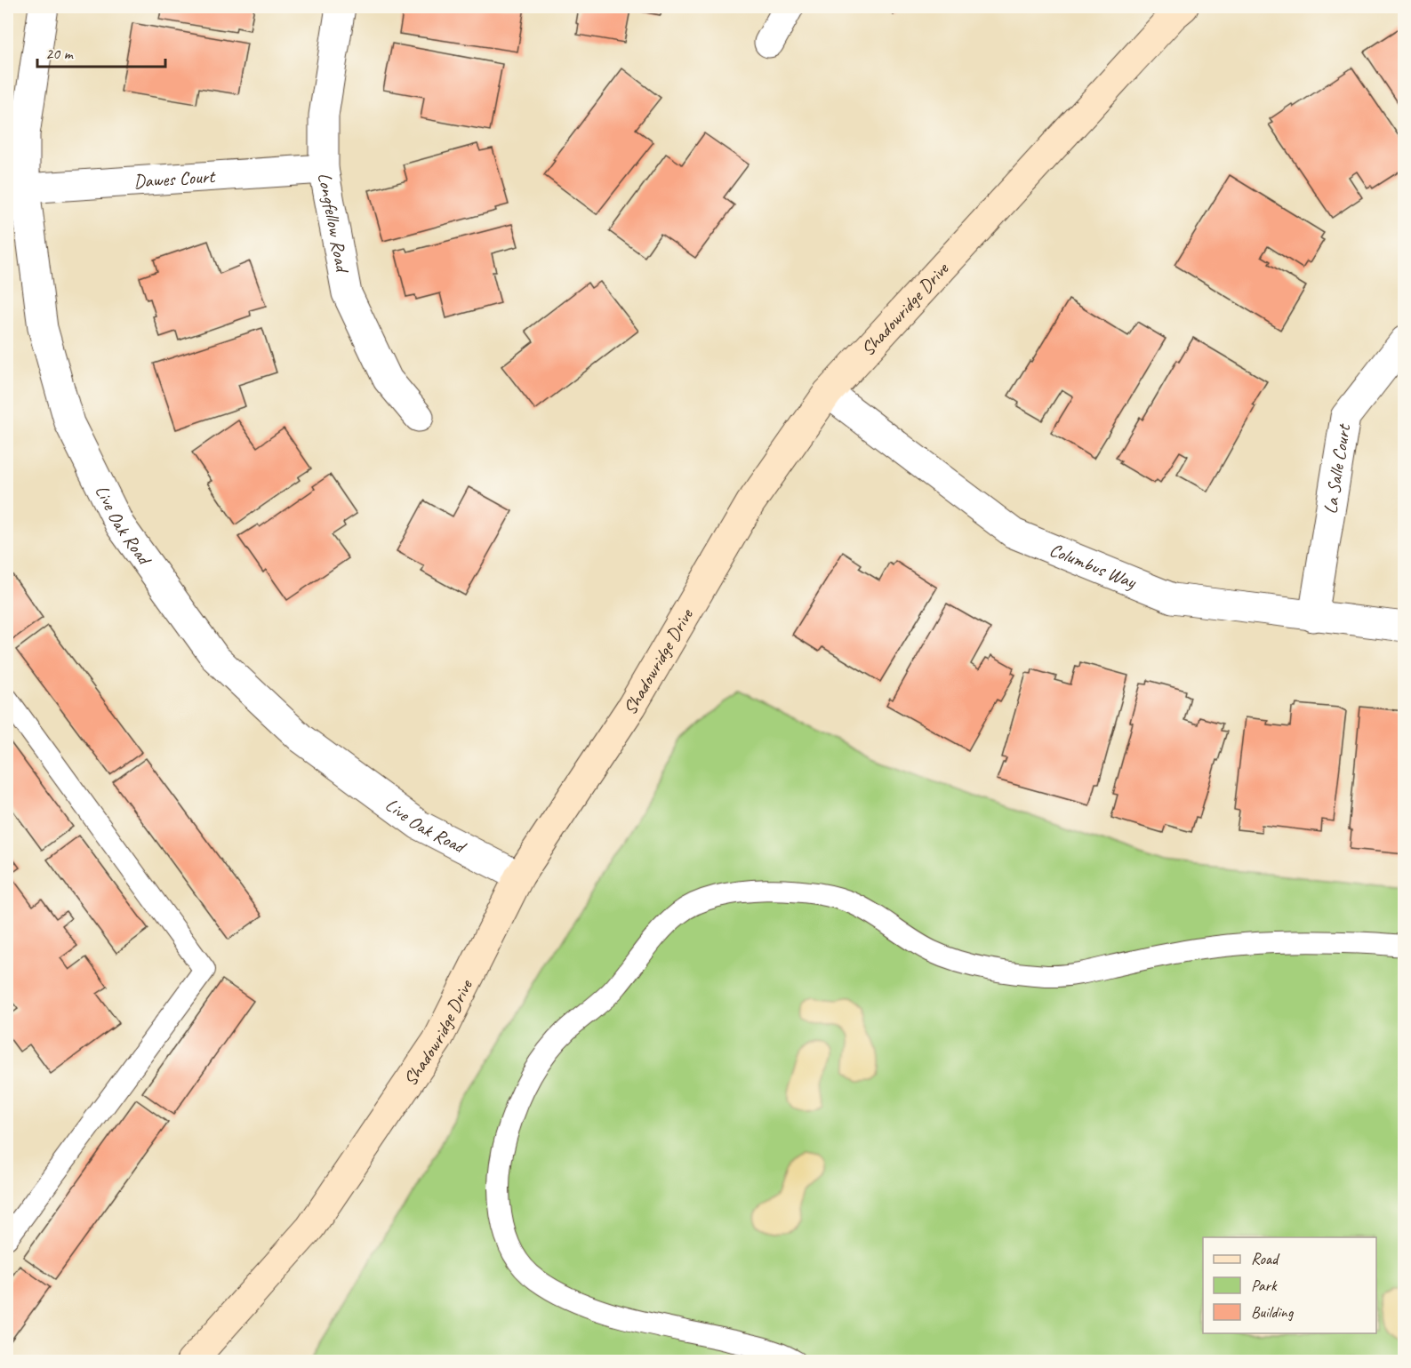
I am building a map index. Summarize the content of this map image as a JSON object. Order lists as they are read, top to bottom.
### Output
{
  "streets": {
    "main road": ["Shadowridge Drive"],
    "street": [
      "Dawes Court",
      "Longfellow Road",
      "La Salle Court",
      "Live Oak Road",
      "Columbus Way"
    ]
  },
  "crossings": [
    ["Dawes Court", "Longfellow Road"],
    ["Dawes Court", "Live Oak Road"],
    ["Shadowridge Drive", "Live Oak Road"],
    ["Shadowridge Drive", "Columbus Way"],
    ["La Salle Court", "Columbus Way"]
  ],
  "legend": ["Road", "Park", "Building"],
  "scale_bar": "20 m"
}
